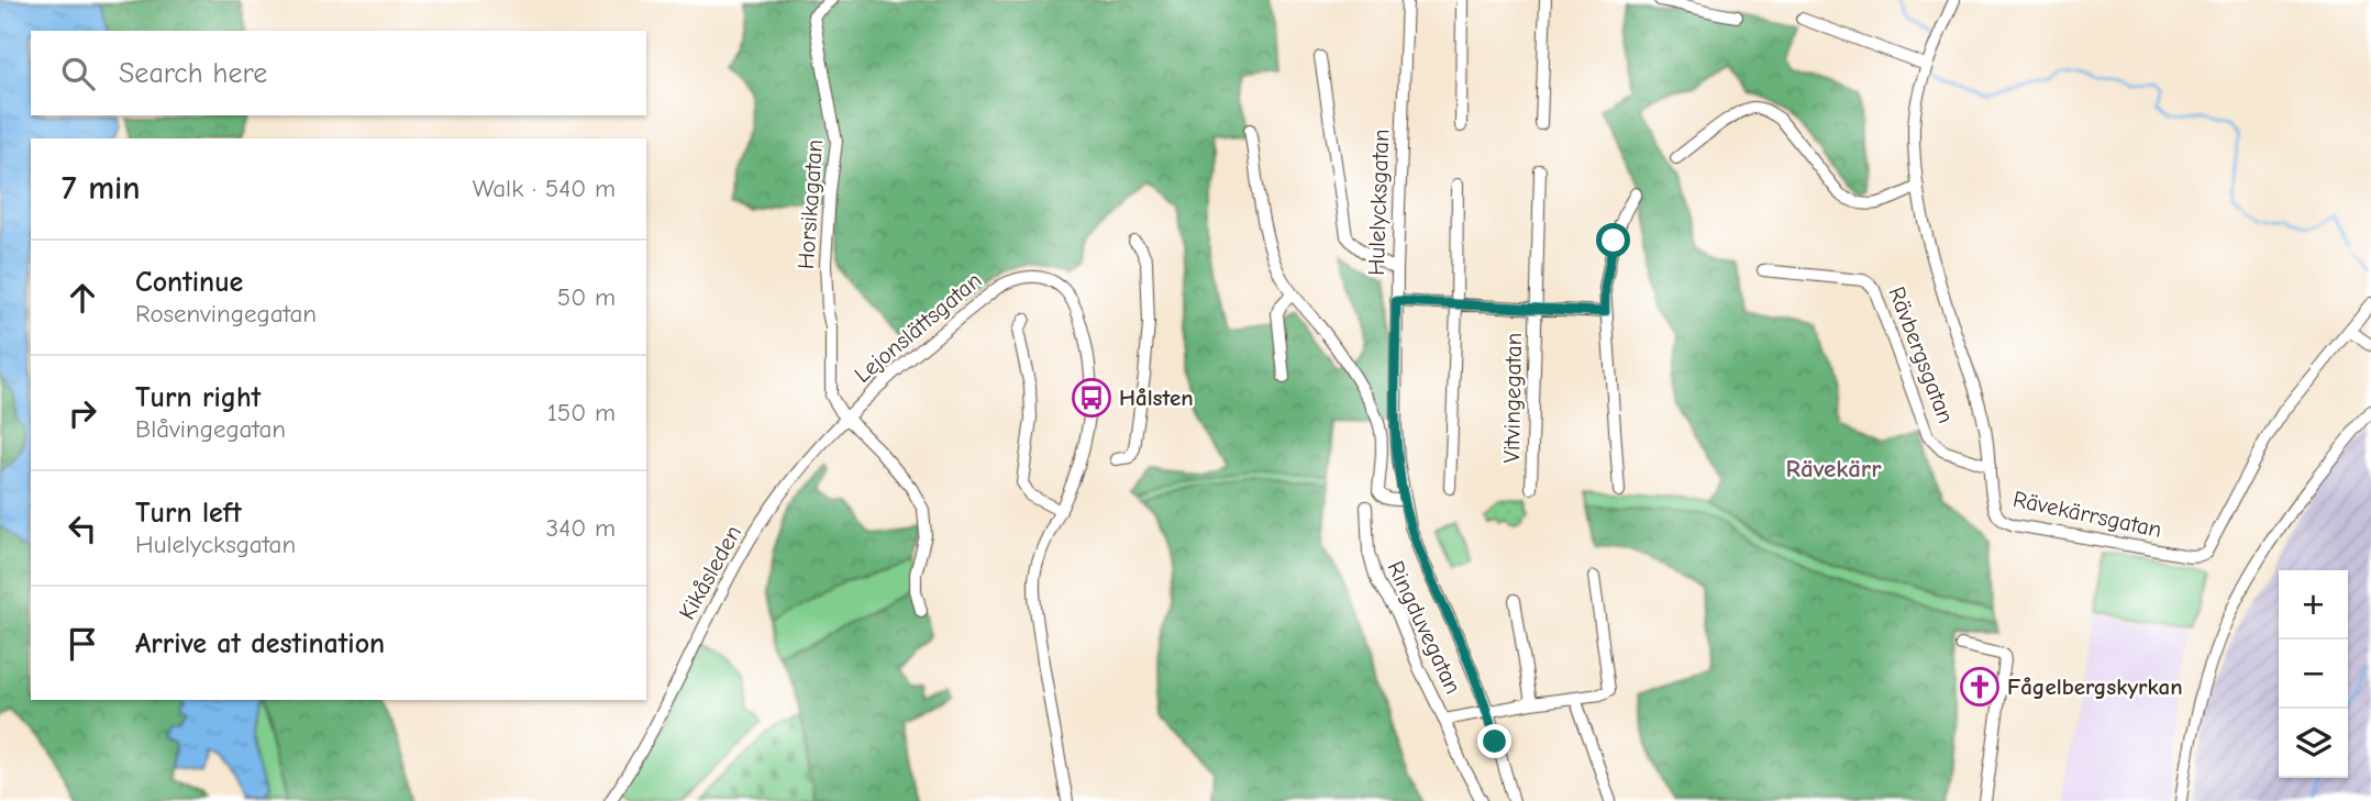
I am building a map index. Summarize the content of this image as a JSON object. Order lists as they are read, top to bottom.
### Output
{
  "streets": {
    "street": [
      "Hulelycksgatan",
      "Horsikagatan",
      "Lejonslättsgatan",
      "Rävbergsgatan",
      "Vitvingegatan",
      "Rävekärrsgatan",
      "Kikåsleden",
      "Ringduvegatan"
    ]
  },
  "crossings": [
    ["Horsikagatan", "Lejonslättsgatan"],
    ["Horsikagatan", "Kikåsleden"],
    ["Lejonslättsgatan", "Kikåsleden"],
    ["Rävbergsgatan", "Rävekärrsgatan"]
  ],
  "districts": ["Rävekärr"],
  "places": {
    "bus stop": ["Hålsten"],
    "church": ["Fågelbergskyrkan"]
  },
  "page": {
    "search": "Search here",
    "heading": ["7 min", "Walk · 540 m"],
    "list": [
      ["Continue", "Rosenvingegatan", "50 m"],
      ["Turn right", "Blåvingegatan", "150 m"],
      ["Turn left", "Hulelycksgatan", "340 m"],
      "Arrive at destination"
    ],
    "map_buttons": ["+", "−"]
  }
}
